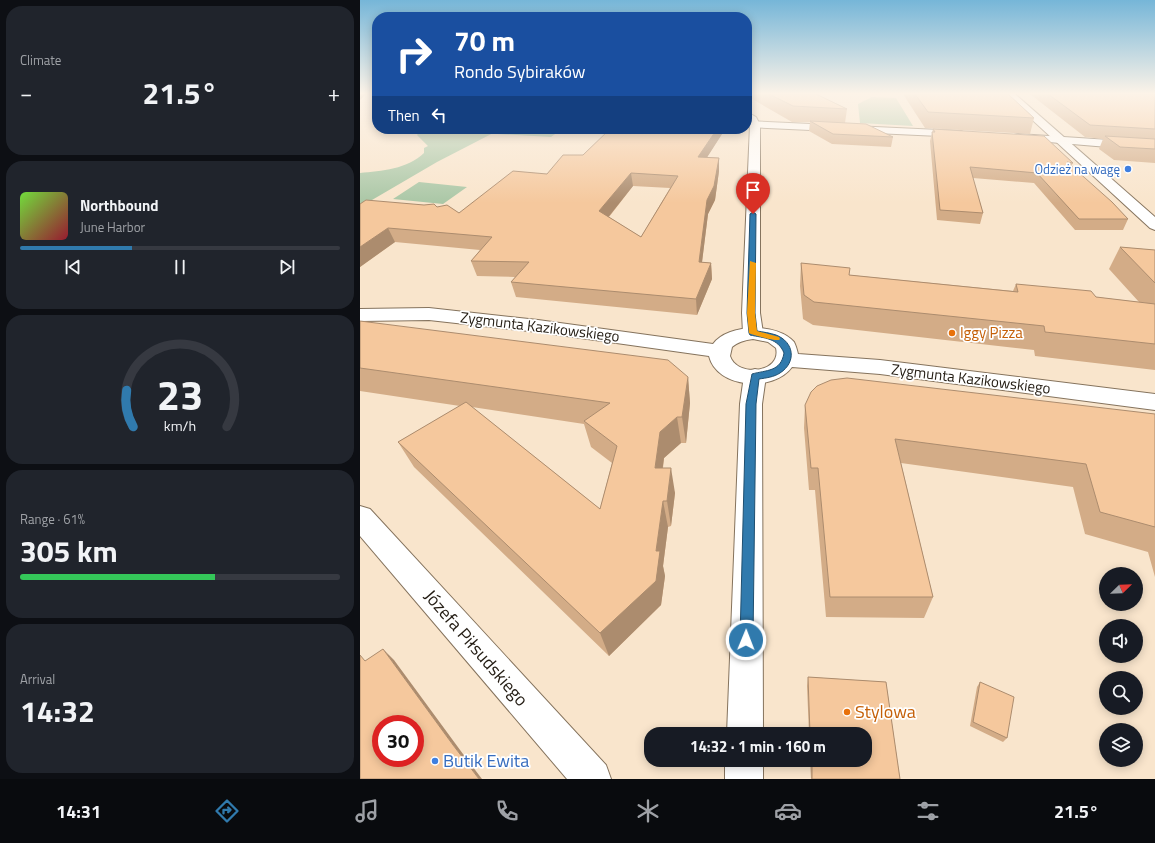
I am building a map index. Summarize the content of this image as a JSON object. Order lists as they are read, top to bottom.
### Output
{
  "streets": {
    "street": ["Zygmunta Kazikowskiego", "Józefa Piłsudskiego"]
  },
  "places": [
    "Odzież na wagę",
    "Iggy Pizza",
    "Stylowa",
    "Butik Ewita"
  ],
  "north": "top right",
  "page": {
    "tile": [
      "Climate",
      ["Range · 61%", "305 km"],
      ["Arrival", "14:32"]
    ],
    "turn": ["70 m", "Rondo Sybiraków"],
    "heat": ["−", "21.5°", "+"],
    "then": "Then",
    "song": ["Northbound", "June Harbor"],
    "limit": "30",
    "trip": "14:32 · 1 min · 160 m",
    "tabs": ["14:31", "21.5°"],
    "gauge": ["23", "km/h"]
  }
}
